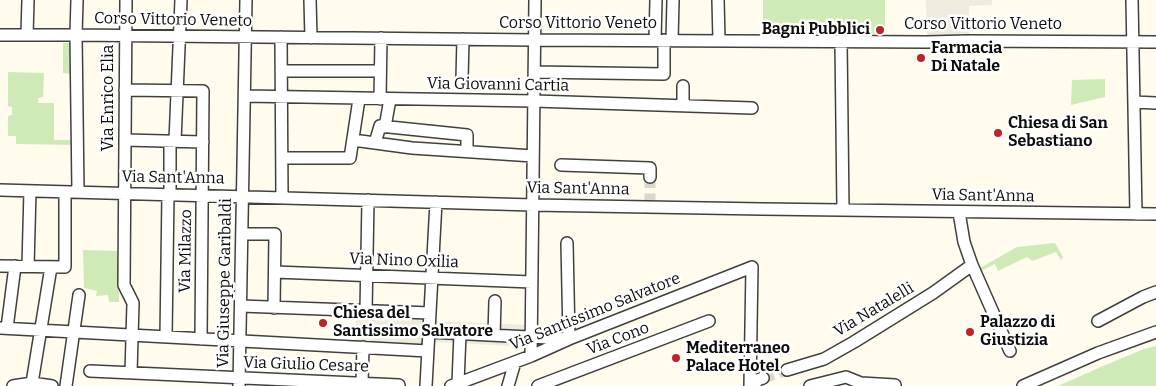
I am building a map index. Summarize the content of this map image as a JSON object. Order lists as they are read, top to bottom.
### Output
{
  "streets": {
    "street": [
      "Corso Vittorio Veneto",
      "Via Giovanni Cartia",
      "Via Enrico Elia",
      "Via Sant'Anna",
      "Via Milazzo",
      "Via Nino Oxilia",
      "Via Giuseppe Garibaldi",
      "Via Natalelli",
      "Via Santissimo Salvatore",
      "Via Cono",
      "Via Giulio Cesare"
    ]
  },
  "crossings": [
    ["Corso Vittorio Veneto", "Via Enrico Elia"],
    ["Corso Vittorio Veneto", "Via Giuseppe Garibaldi"],
    ["Via Giovanni Cartia", "Via Giuseppe Garibaldi"],
    ["Via Enrico Elia", "Via Sant'Anna"],
    ["Via Enrico Elia", "Via Milazzo"],
    ["Via Enrico Elia", "Via Giulio Cesare"],
    ["Via Sant'Anna", "Via Milazzo"],
    ["Via Sant'Anna", "Via Giuseppe Garibaldi"],
    ["Via Giuseppe Garibaldi", "Via Giulio Cesare"]
  ],
  "places": [
    "Bagni Pubblici",
    "Farmacia Di Natale",
    "Chiesa di San Sebastiano",
    "Chiesa del Santissimo Salvatore",
    "Palazzo di Giustizia",
    "Mediterraneo Palace Hotel"
  ]
}
